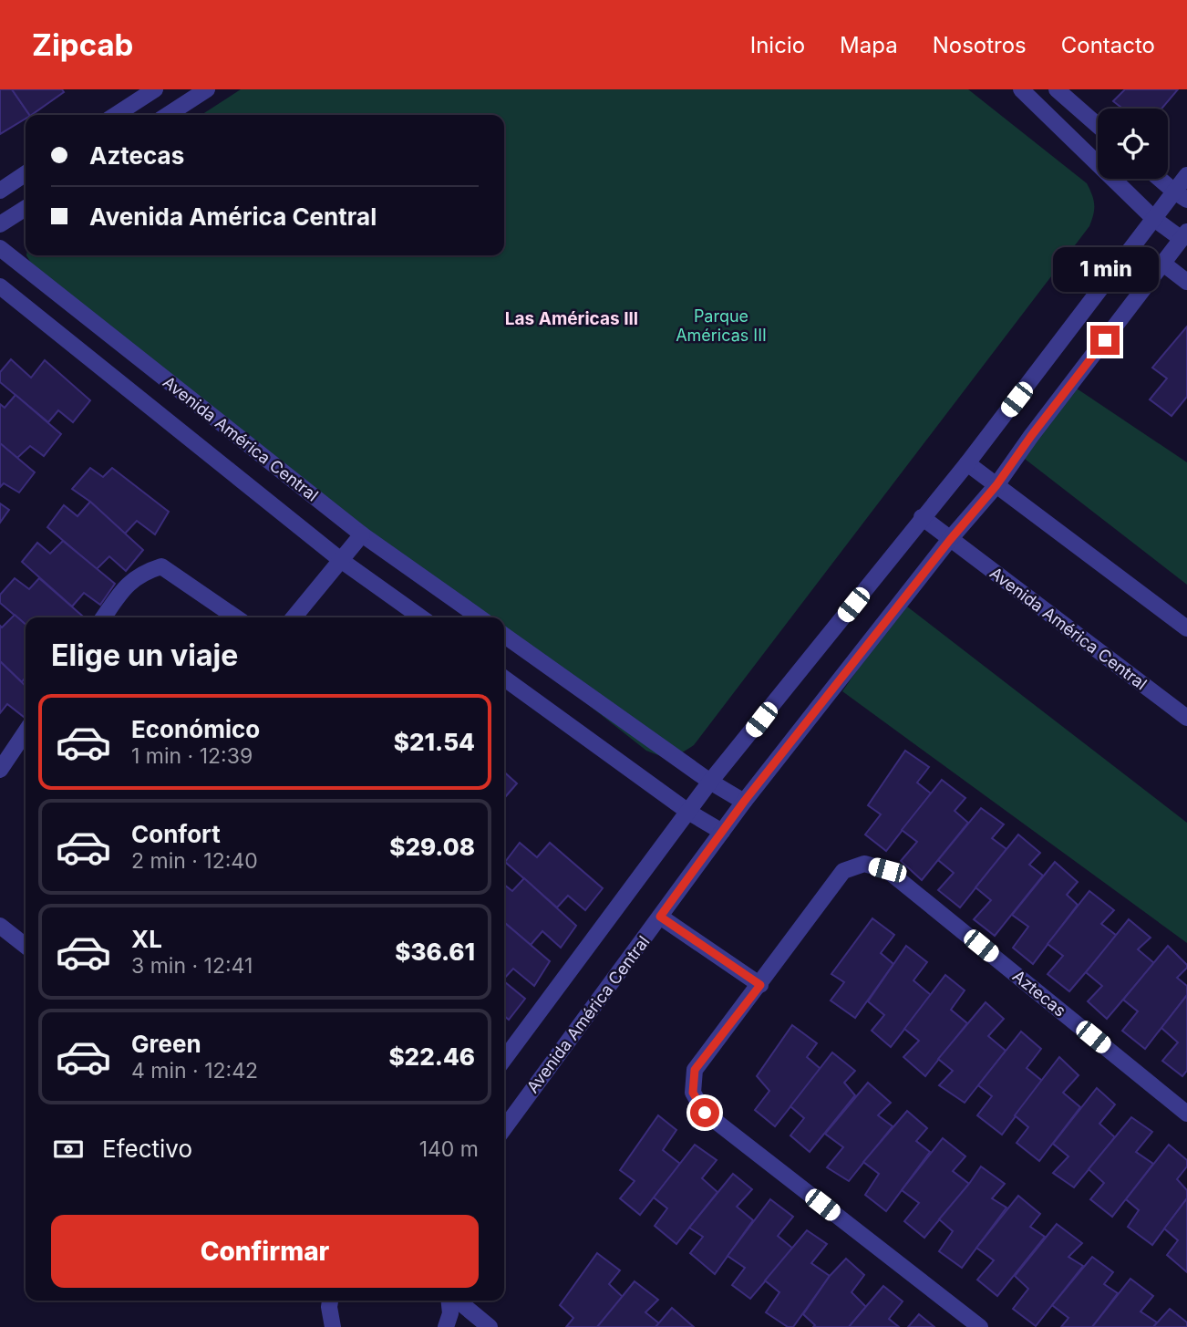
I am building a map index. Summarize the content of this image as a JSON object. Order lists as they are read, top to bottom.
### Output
{
  "streets": {
    "street": ["Avenida América Central", "Aztecas"]
  },
  "districts": ["Las Américas III"],
  "parks": ["Parque Américas III"],
  "page": {
    "header": "Zipcab",
    "nav": [
      "Inicio",
      "Mapa",
      "Nosotros",
      "Contacto"
    ],
    "banner": ["Aztecas", "Avenida América Central"],
    "bubble": "1 min",
    "heading": "Elige un viaje",
    "list": [
      {
        "name": "Económico",
        "note": "1 min · 12:39",
        "value": "$21.54"
      },
      {
        "name": "Confort",
        "note": "2 min · 12:40",
        "value": "$29.08"
      },
      {
        "name": "XL",
        "note": "3 min · 12:41",
        "value": "$36.61"
      },
      {
        "name": "Green",
        "note": "4 min · 12:42",
        "value": "$22.46"
      }
    ],
    "pay": ["Efectivo", "140 m"],
    "buttons": "Confirmar"
  }
}
